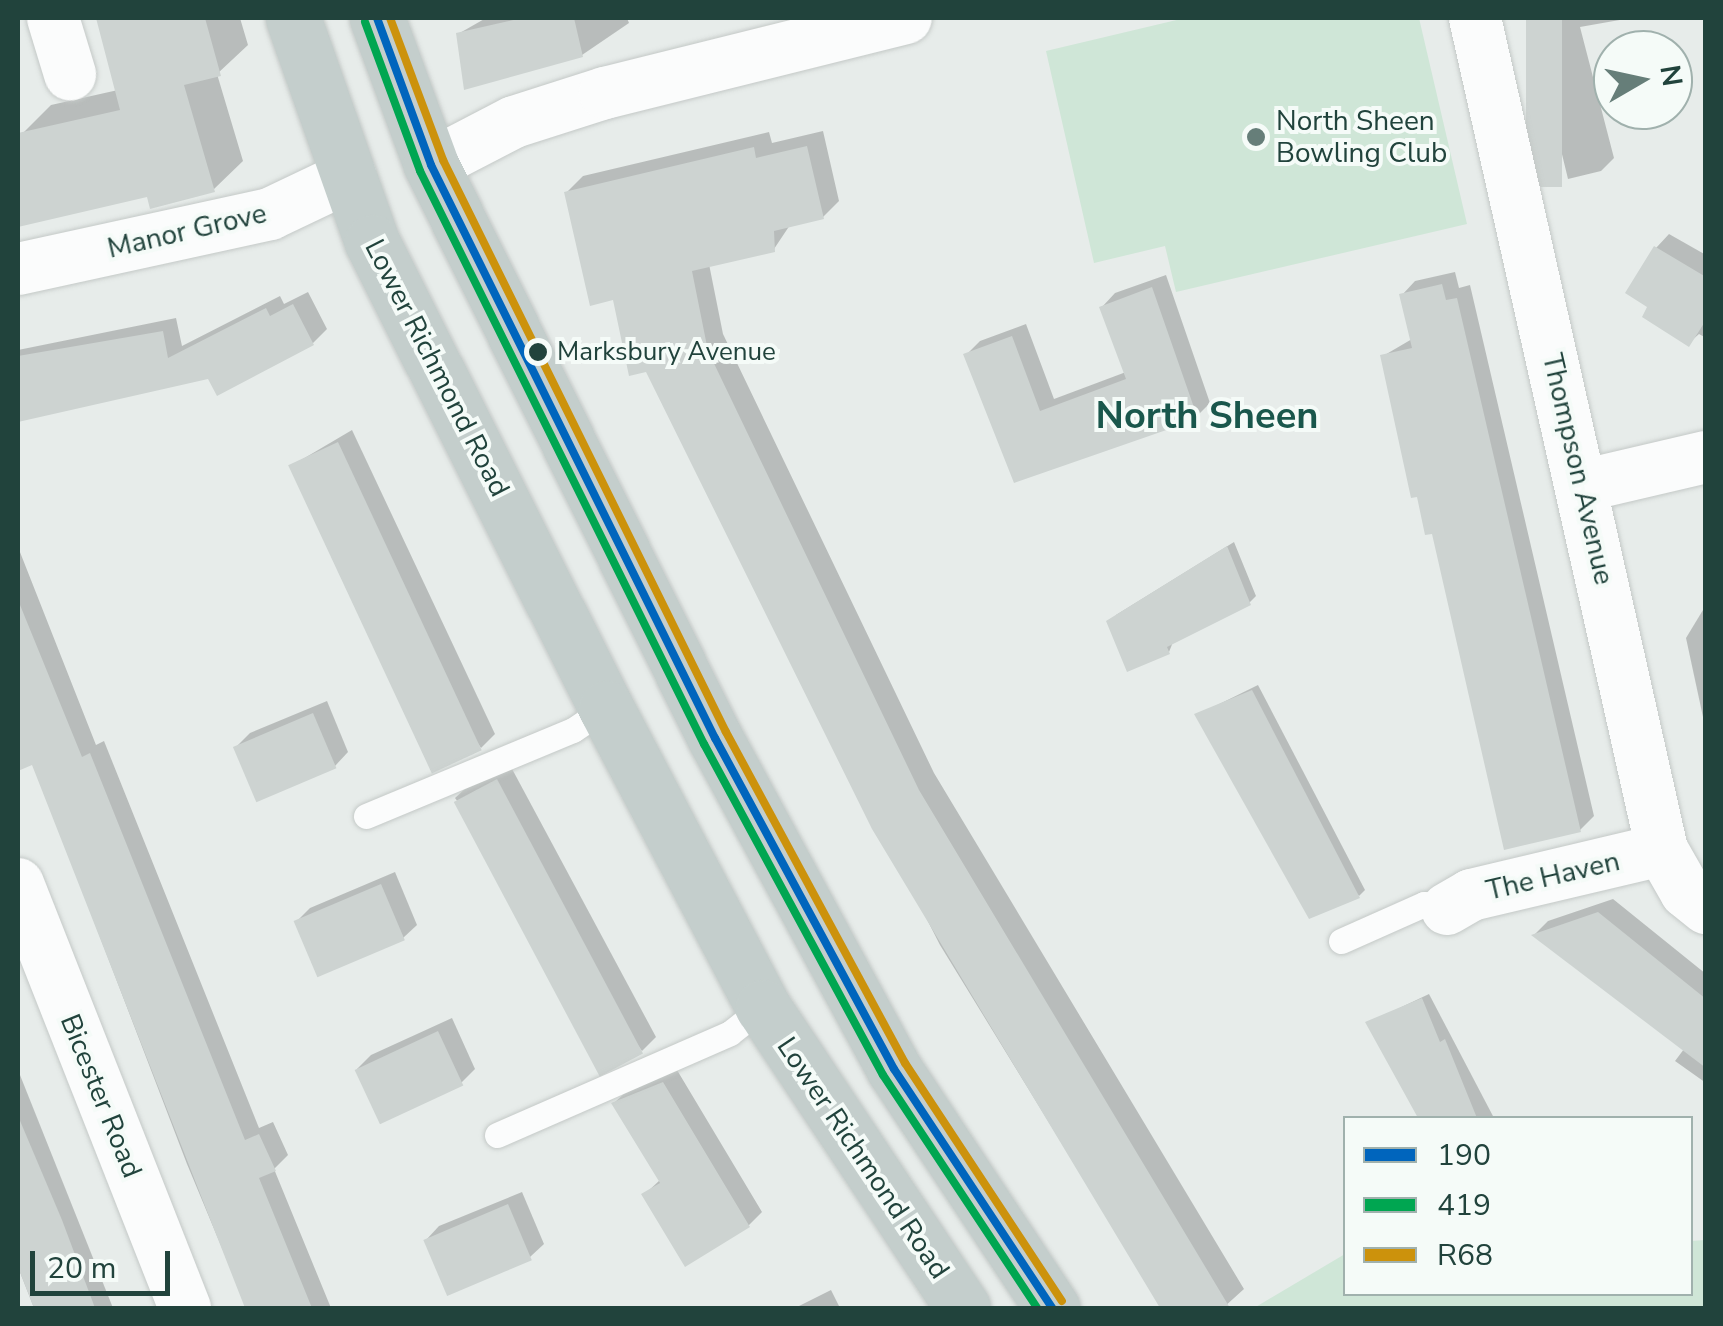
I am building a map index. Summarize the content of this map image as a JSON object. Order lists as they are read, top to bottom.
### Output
{
  "streets": {
    "highway": ["Lower Richmond Road"],
    "street": [
      "Manor Grove",
      "Thompson Avenue",
      "The Haven",
      "Bicester Road"
    ]
  },
  "crossings": [
    ["Manor Grove", "Lower Richmond Road"],
    ["Thompson Avenue", "The Haven"]
  ],
  "districts": ["North Sheen"],
  "places": ["North Sheen Bowling Club", "Marksbury Avenue"],
  "lines": ["transit line 190", "transit line R68", "transit line 419"],
  "legend": ["190", "419", "R68"],
  "scale_bar": "20 m",
  "north": "right"
}
